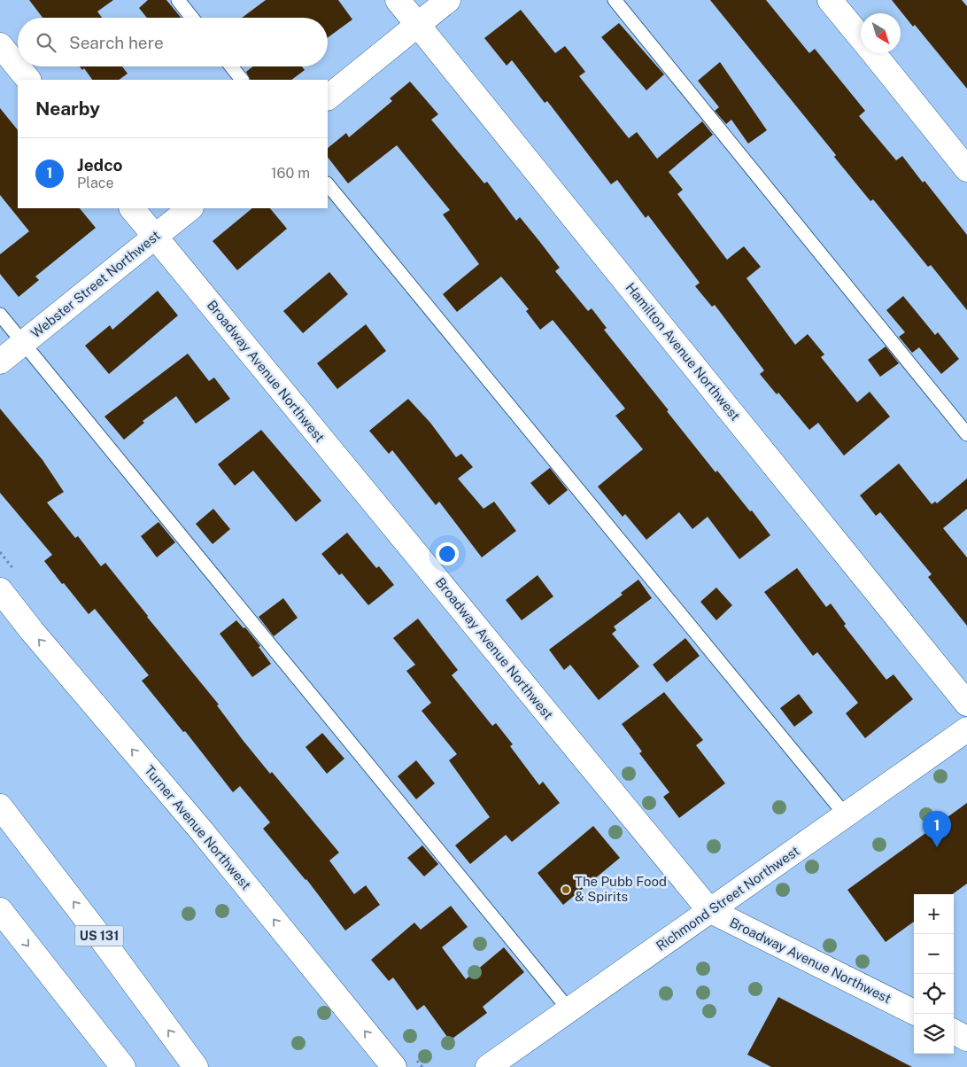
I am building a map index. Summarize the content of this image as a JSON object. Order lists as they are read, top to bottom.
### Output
{
  "streets": {
    "main road": [
      "Webster Street Northwest",
      "Hamilton Avenue Northwest",
      "Broadway Avenue Northwest",
      "Turner Avenue Northwest",
      "Richmond Street Northwest",
      "US 131"
    ]
  },
  "crossings": [
    ["Webster Street Northwest", "Broadway Avenue Northwest"],
    ["Broadway Avenue Northwest", "Richmond Street Northwest"]
  ],
  "places": ["The Pubb Food & Spirits"],
  "north": "bottom right",
  "page": {
    "search": "Search here",
    "heading": "Nearby",
    "list": [
      {
        "mark": "1",
        "name": "Jedco",
        "note": "Place",
        "value": "160 m"
      }
    ],
    "pins": "1",
    "map_buttons": ["+", "−"]
  }
}
